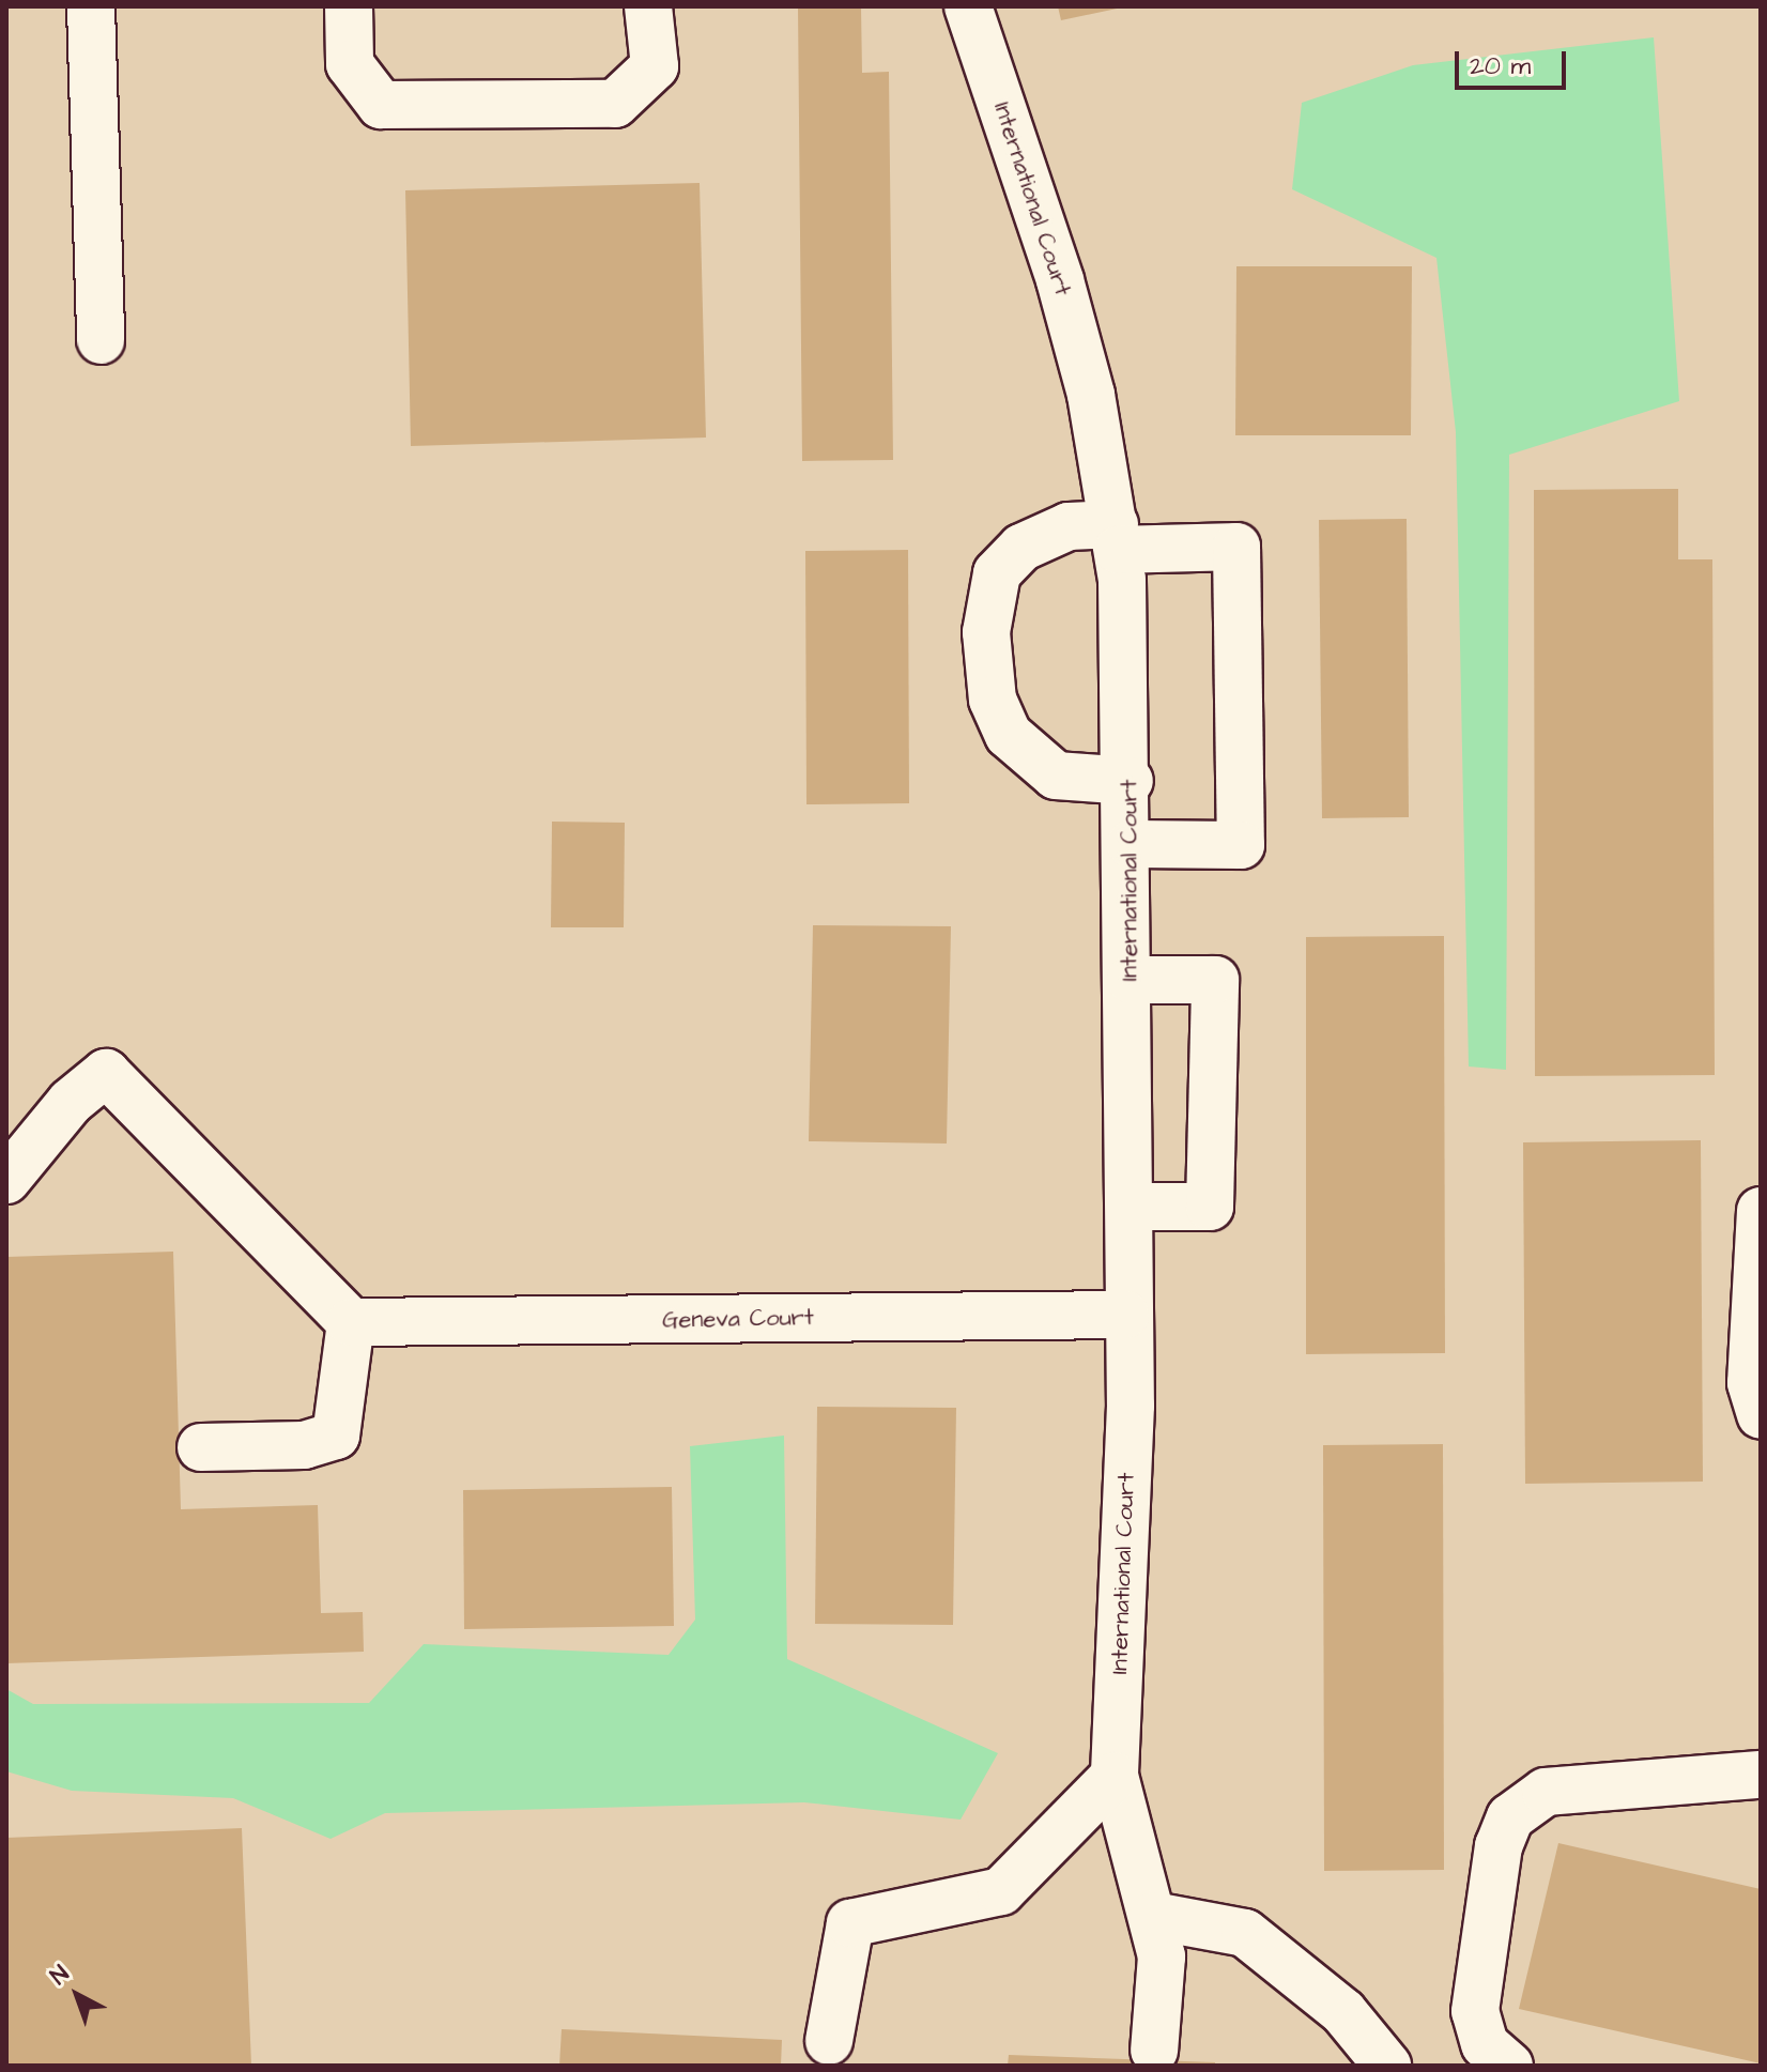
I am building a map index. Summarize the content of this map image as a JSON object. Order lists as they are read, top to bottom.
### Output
{
  "streets": {
    "street": ["International Court", "Geneva Court"]
  },
  "crossings": [
    ["International Court", "Geneva Court"]
  ],
  "scale_bar": "20 m",
  "north": "top left"
}
